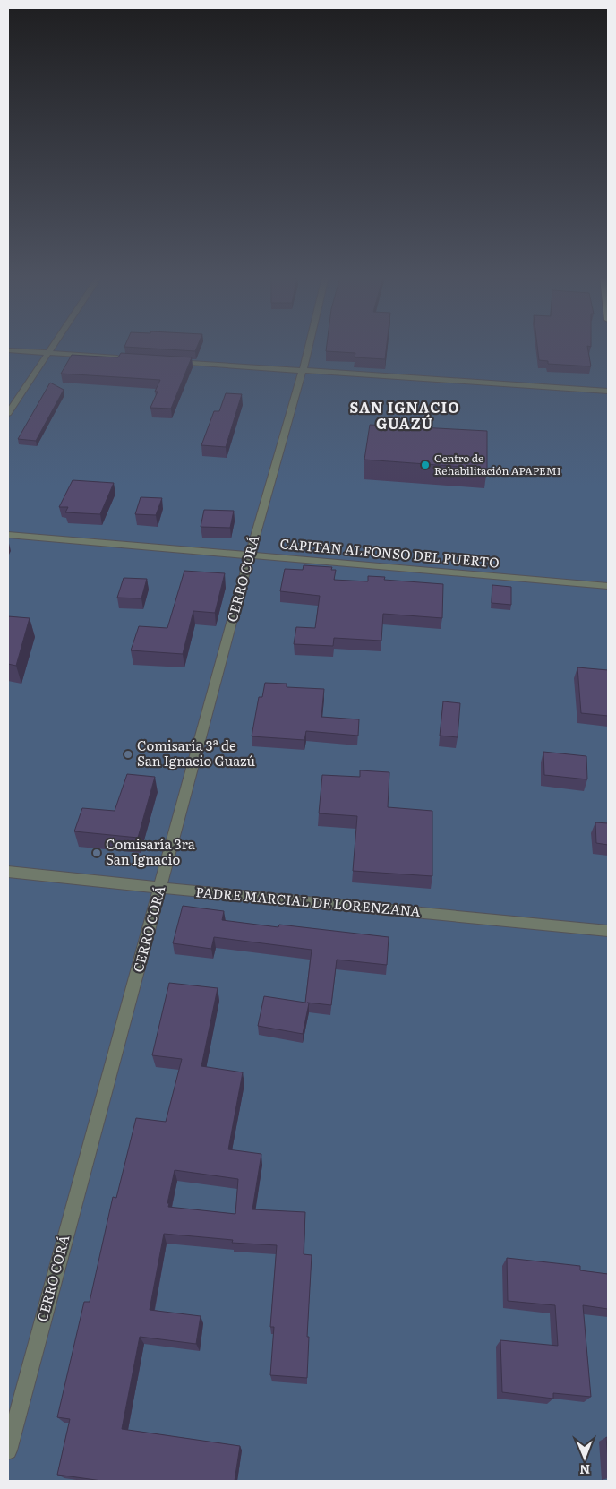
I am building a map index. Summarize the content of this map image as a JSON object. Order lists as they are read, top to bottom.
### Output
{
  "streets": {
    "street": ["CAPITAN ALFONSO DEL PUERTO", "CERRO CORÁ", "PADRE MARCIAL DE LORENZANA"]
  },
  "crossings": [
    ["CAPITAN ALFONSO DEL PUERTO", "CERRO CORÁ"],
    ["CERRO CORÁ", "PADRE MARCIAL DE LORENZANA"]
  ],
  "districts": ["SAN IGNACIO GUAZÚ"],
  "places": ["Centro de Rehabilitación APAPEMI", "Comisaría 3ª de San Ignacio Guazú", "Comisaría 3ra San Ignacio"],
  "north": "bottom"
}
